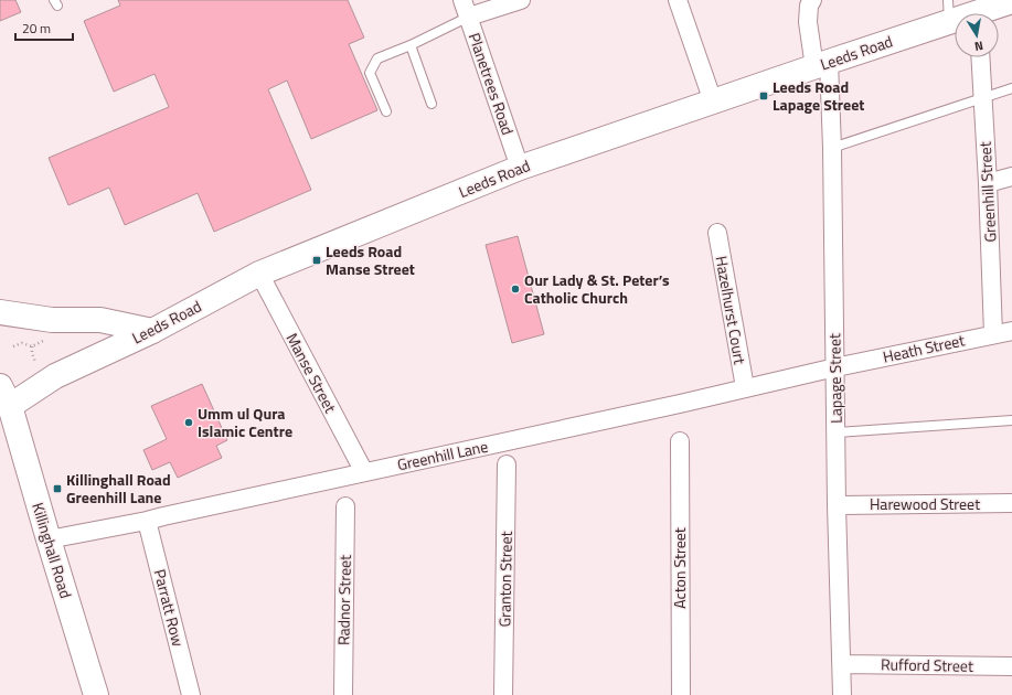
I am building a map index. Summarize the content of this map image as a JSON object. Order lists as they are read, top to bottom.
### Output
{
  "streets": {
    "main road": ["Leeds Road", "Killinghall Road"],
    "street": [
      "Planetrees Road",
      "Greenhill Street",
      "Hazelhurst Court",
      "Heath Street",
      "Manse Street",
      "Lapage Street",
      "Greenhill Lane",
      "Harewood Street",
      "Acton Street",
      "Granton Street",
      "Radnor Street",
      "Parratt Row",
      "Rufford Street"
    ]
  },
  "crossings": [
    ["Leeds Road", "Planetrees Road"],
    ["Leeds Road", "Manse Street"],
    ["Leeds Road", "Lapage Street"],
    ["Leeds Road", "Killinghall Road"],
    ["Greenhill Street", "Heath Street"],
    ["Hazelhurst Court", "Greenhill Lane"],
    ["Heath Street", "Lapage Street"],
    ["Heath Street", "Greenhill Lane"],
    ["Manse Street", "Greenhill Lane"],
    ["Lapage Street", "Greenhill Lane"],
    ["Lapage Street", "Harewood Street"],
    ["Lapage Street", "Rufford Street"],
    ["Greenhill Lane", "Killinghall Road"],
    ["Greenhill Lane", "Parratt Row"]
  ],
  "places": {
    "transit": ["Leeds Road Lapage Street", "Leeds Road Manse Street", "Killinghall Road Greenhill Lane"],
    "other": ["Our Lady & St. Peter’s Catholic Church", "Umm ul Qura Islamic Centre"]
  },
  "scale_bar": "20 m",
  "north": "bottom"
}
